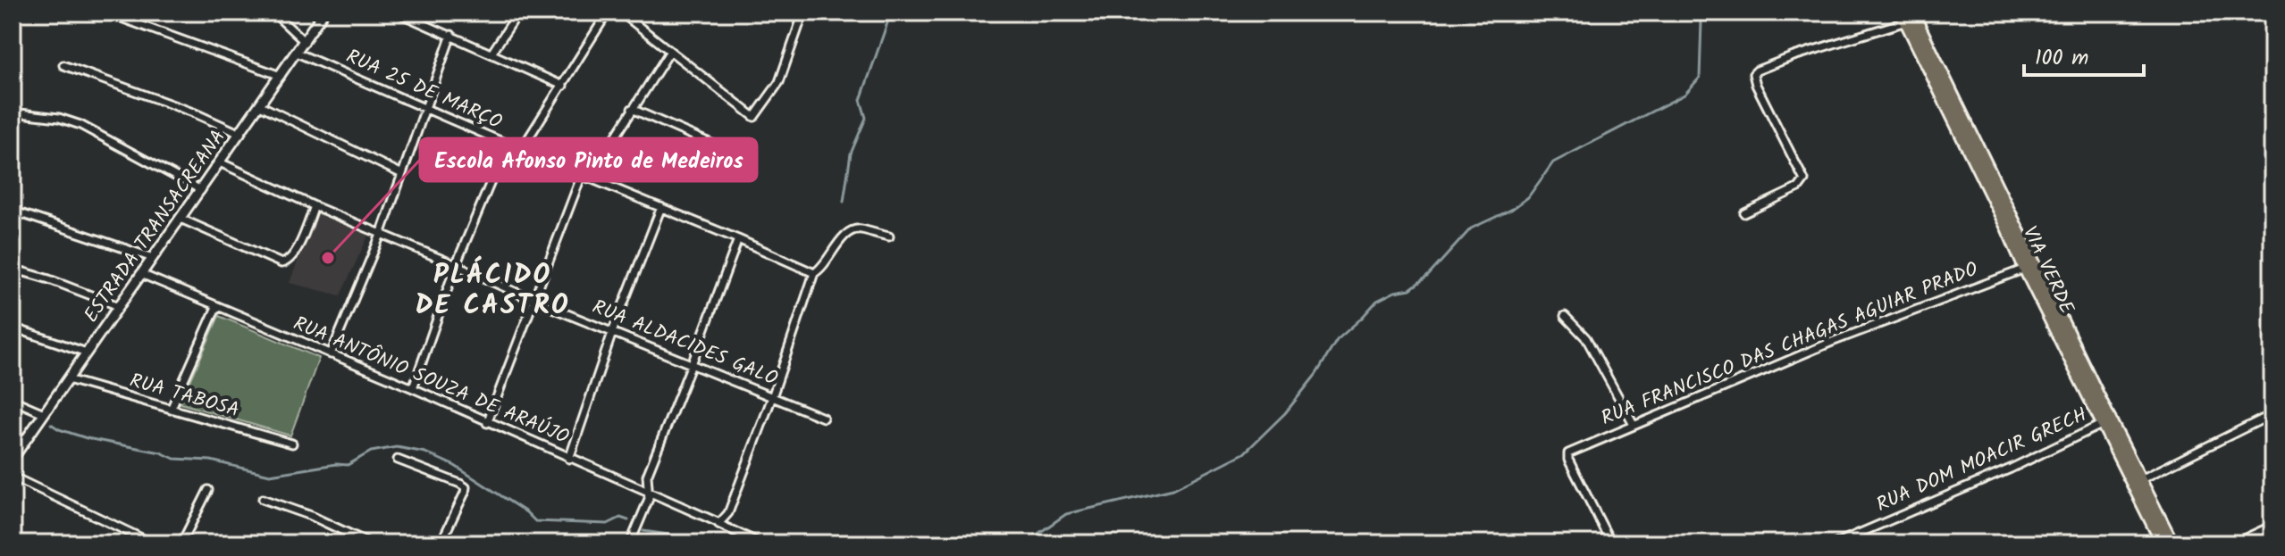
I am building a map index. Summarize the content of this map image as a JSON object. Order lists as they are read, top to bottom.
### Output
{
  "streets": {
    "main road": ["VIA VERDE"],
    "street": [
      "RUA 25 DE MARÇO",
      "ESTRADA TRANSACREANA",
      "RUA ALDACIDES GALO",
      "RUA FRANCISCO DAS CHAGAS AGUIAR PRADO",
      "RUA ANTÔNIO SOUZA DE ARAÚJO",
      "RUA TABOSA",
      "RUA DOM MOACIR GRECH"
    ]
  },
  "crossings": [
    ["RUA 25 DE MARÇO", "ESTRADA TRANSACREANA"],
    ["ESTRADA TRANSACREANA", "RUA ALDACIDES GALO"],
    ["ESTRADA TRANSACREANA", "RUA ANTÔNIO SOUZA DE ARAÚJO"],
    ["ESTRADA TRANSACREANA", "RUA TABOSA"],
    ["VIA VERDE", "RUA FRANCISCO DAS CHAGAS AGUIAR PRADO"],
    ["VIA VERDE", "RUA DOM MOACIR GRECH"]
  ],
  "districts": ["PLÁCIDO DE CASTRO"],
  "places": ["Escola Afonso Pinto de Medeiros"],
  "scale_bar": "100 m"
}
